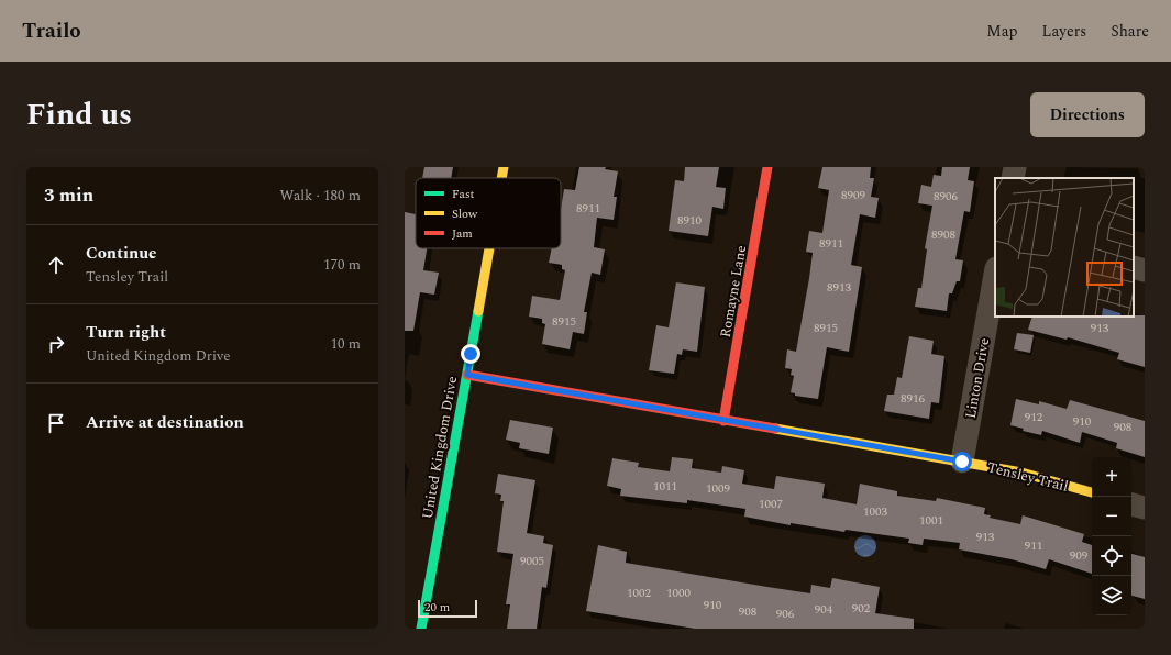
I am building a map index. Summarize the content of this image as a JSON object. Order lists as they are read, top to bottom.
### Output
{
  "streets": {
    "street": [
      "Romayne Lane",
      "Linton Drive",
      "United Kingdom Drive",
      "Tensley Trail"
    ]
  },
  "crossings": [
    ["Romayne Lane", "Tensley Trail"],
    ["Linton Drive", "Tensley Trail"],
    ["United Kingdom Drive", "Tensley Trail"]
  ],
  "house_numbers": [
    "8909",
    "8906",
    "8911",
    "8910",
    "8908",
    "8911",
    "8913",
    "8915",
    "8915",
    "913",
    "8916",
    "912",
    "910",
    "908",
    "1011",
    "1009",
    "1007",
    "1003",
    "1001",
    "913",
    "911",
    "909",
    "9005",
    "1002",
    "1000",
    "910",
    "902",
    "904",
    "908",
    "906"
  ],
  "legend": ["Fast", "Slow", "Jam"],
  "scale_bar": "20 m",
  "page": {
    "header": "Trailo",
    "nav": ["Map", "Layers", "Share"],
    "title": "Find us",
    "buttons": "Directions",
    "heading": ["3 min", "Walk · 180 m"],
    "list": [
      ["Continue", "Tensley Trail", "170 m"],
      ["Turn right", "United Kingdom Drive", "10 m"],
      "Arrive at destination"
    ],
    "map_buttons": ["+", "−"],
    "scale": "20 m"
  }
}
